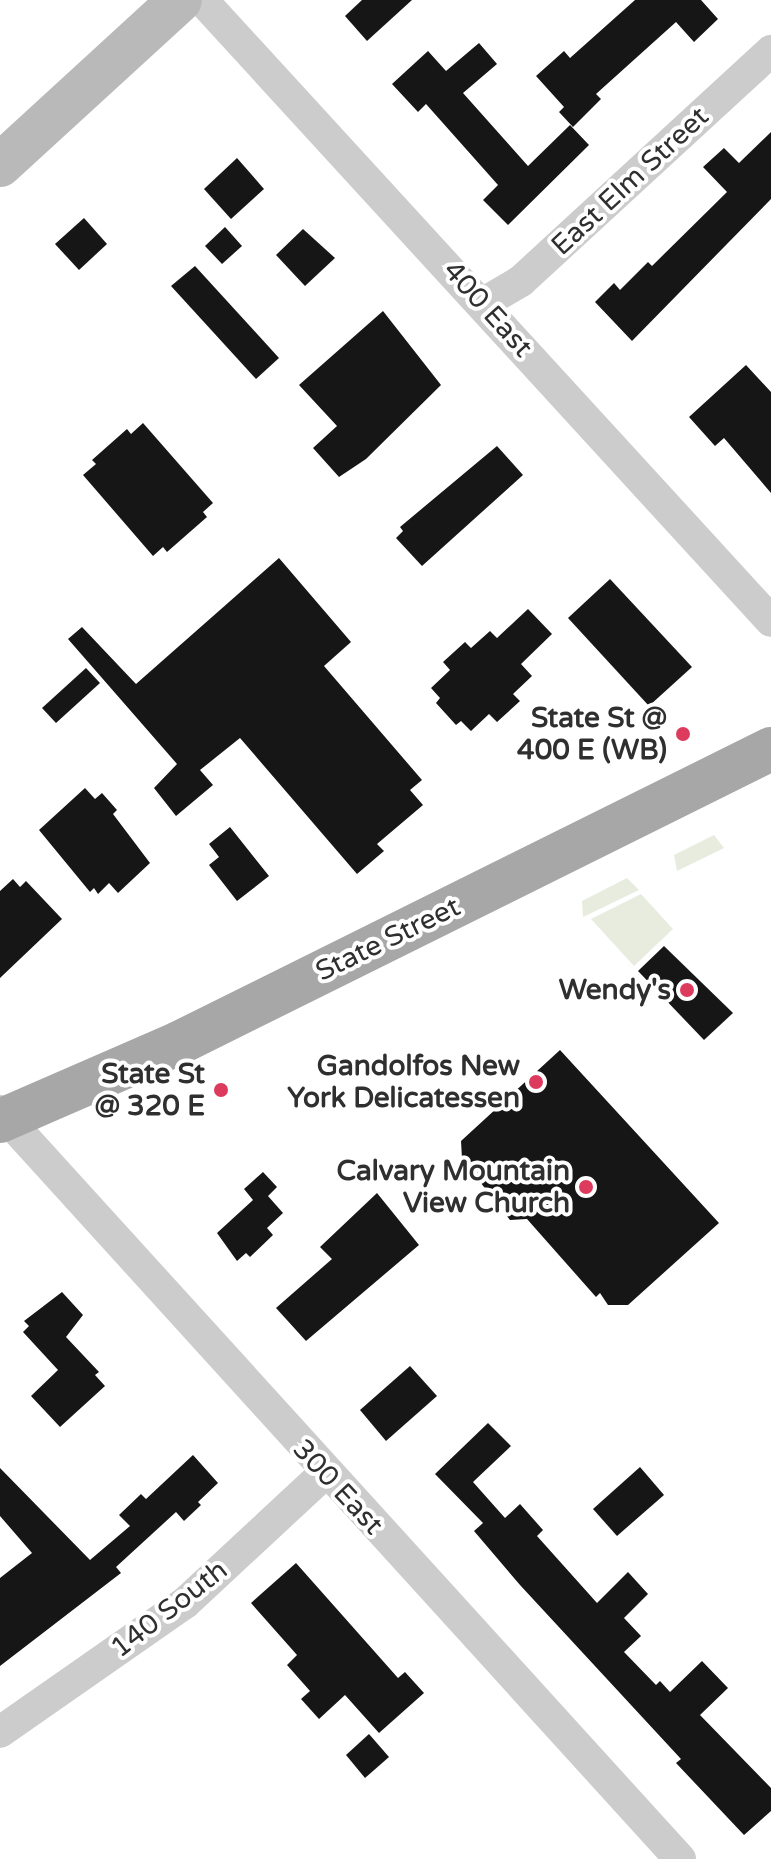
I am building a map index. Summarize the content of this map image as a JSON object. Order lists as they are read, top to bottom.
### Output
{
  "streets": {
    "main road": ["State Street"],
    "street": [
      "East Elm Street",
      "400 East",
      "300 East",
      "140 South"
    ]
  },
  "crossings": [
    ["East Elm Street", "400 East"],
    ["State Street", "300 East"],
    ["300 East", "140 South"]
  ],
  "places": [
    "State St @ 400 E (WB)",
    "Wendy's",
    "Gandolfos New York Delicatessen",
    "State St @ 320 E",
    "Calvary Mountain View Church"
  ]
}
